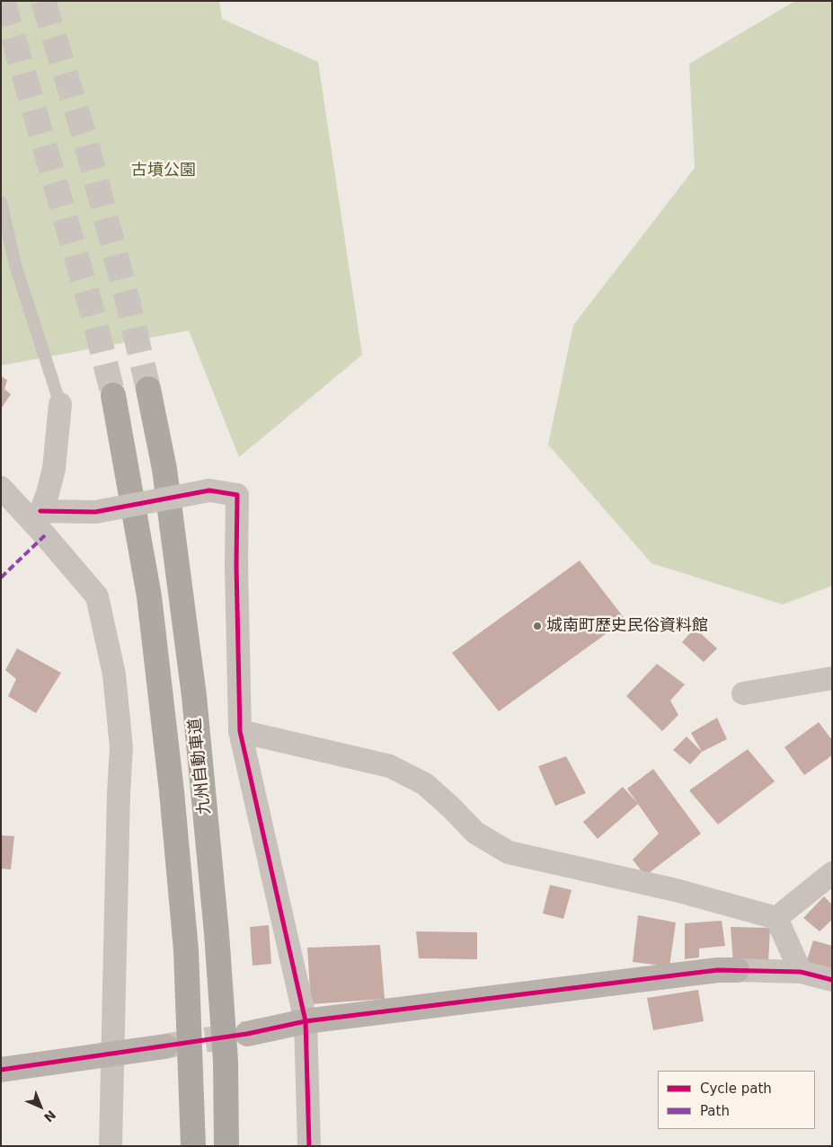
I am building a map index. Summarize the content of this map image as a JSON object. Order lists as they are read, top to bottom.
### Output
{
  "streets": {
    "highway": ["九州自動車道"]
  },
  "parks": ["古墳公園"],
  "places": ["城南町歴史民俗資料館"],
  "legend": ["Cycle path", "Path"],
  "north": "bottom right"
}
